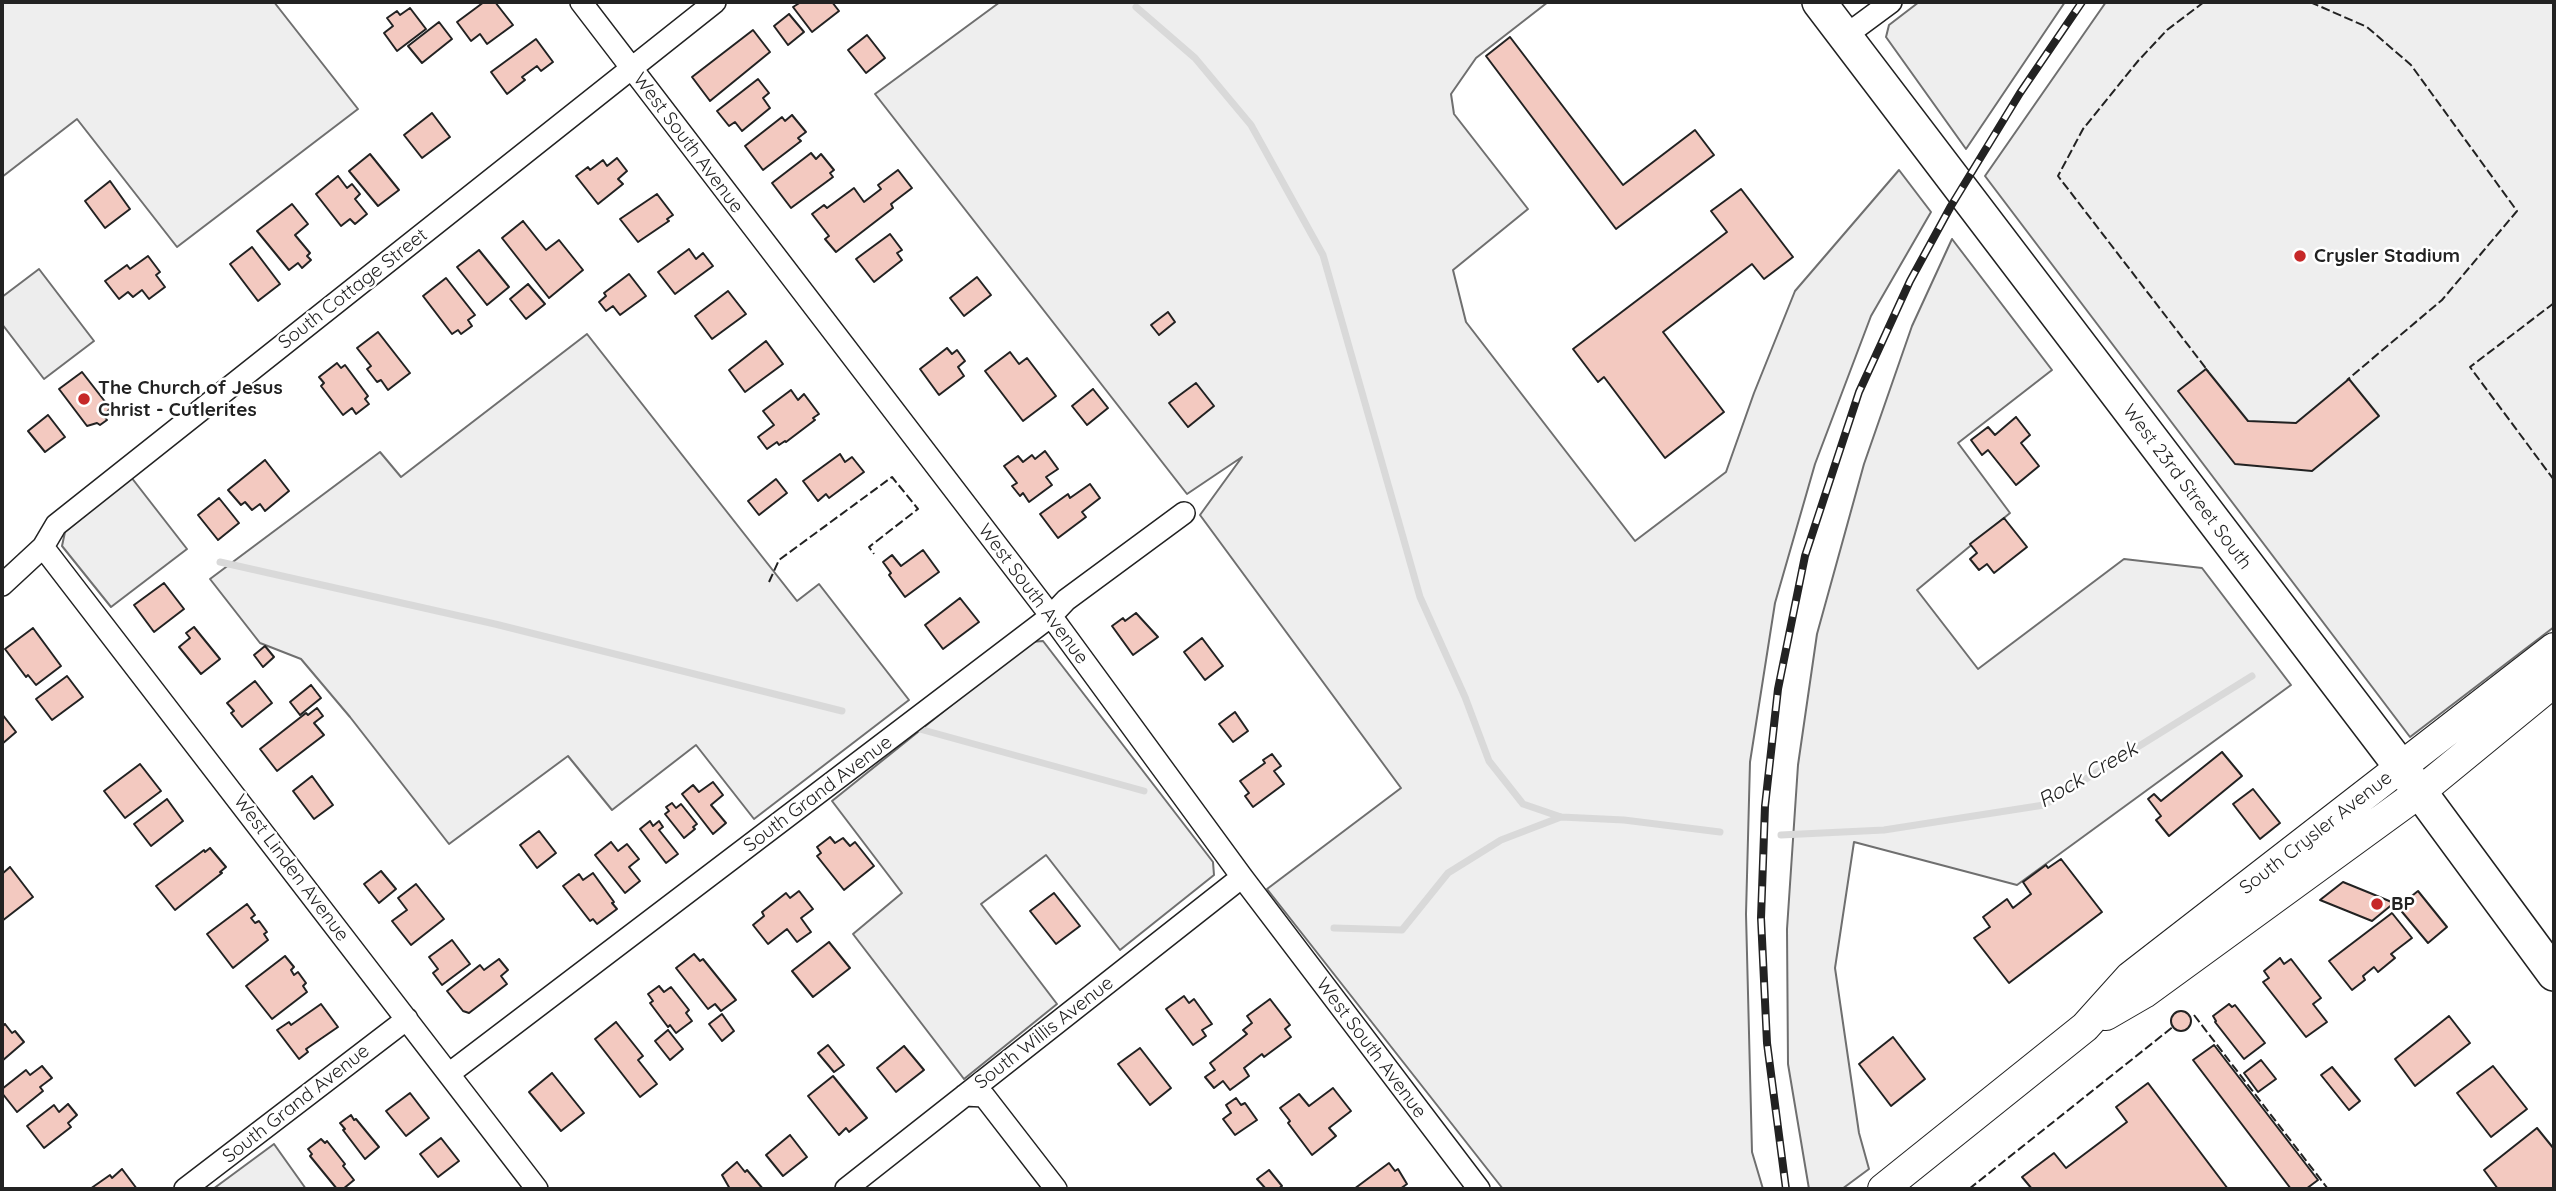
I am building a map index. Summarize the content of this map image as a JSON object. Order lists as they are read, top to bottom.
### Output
{
  "streets": {
    "main road": ["West 23rd Street South", "South Crysler Avenue"],
    "street": [
      "West South Avenue",
      "South Cottage Street",
      "South Grand Avenue",
      "West Linden Avenue",
      "South Willis Avenue"
    ]
  },
  "crossings": [
    ["West South Avenue", "South Cottage Street"],
    ["West South Avenue", "South Grand Avenue"],
    ["West South Avenue", "South Willis Avenue"],
    ["South Cottage Street", "West Linden Avenue"],
    ["West 23rd Street South", "South Crysler Avenue"],
    ["South Grand Avenue", "West Linden Avenue"]
  ],
  "water": ["Rock Creek"],
  "places": ["Crysler Stadium", "The Church of Jesus Christ - Cutlerites", "BP"]
}
